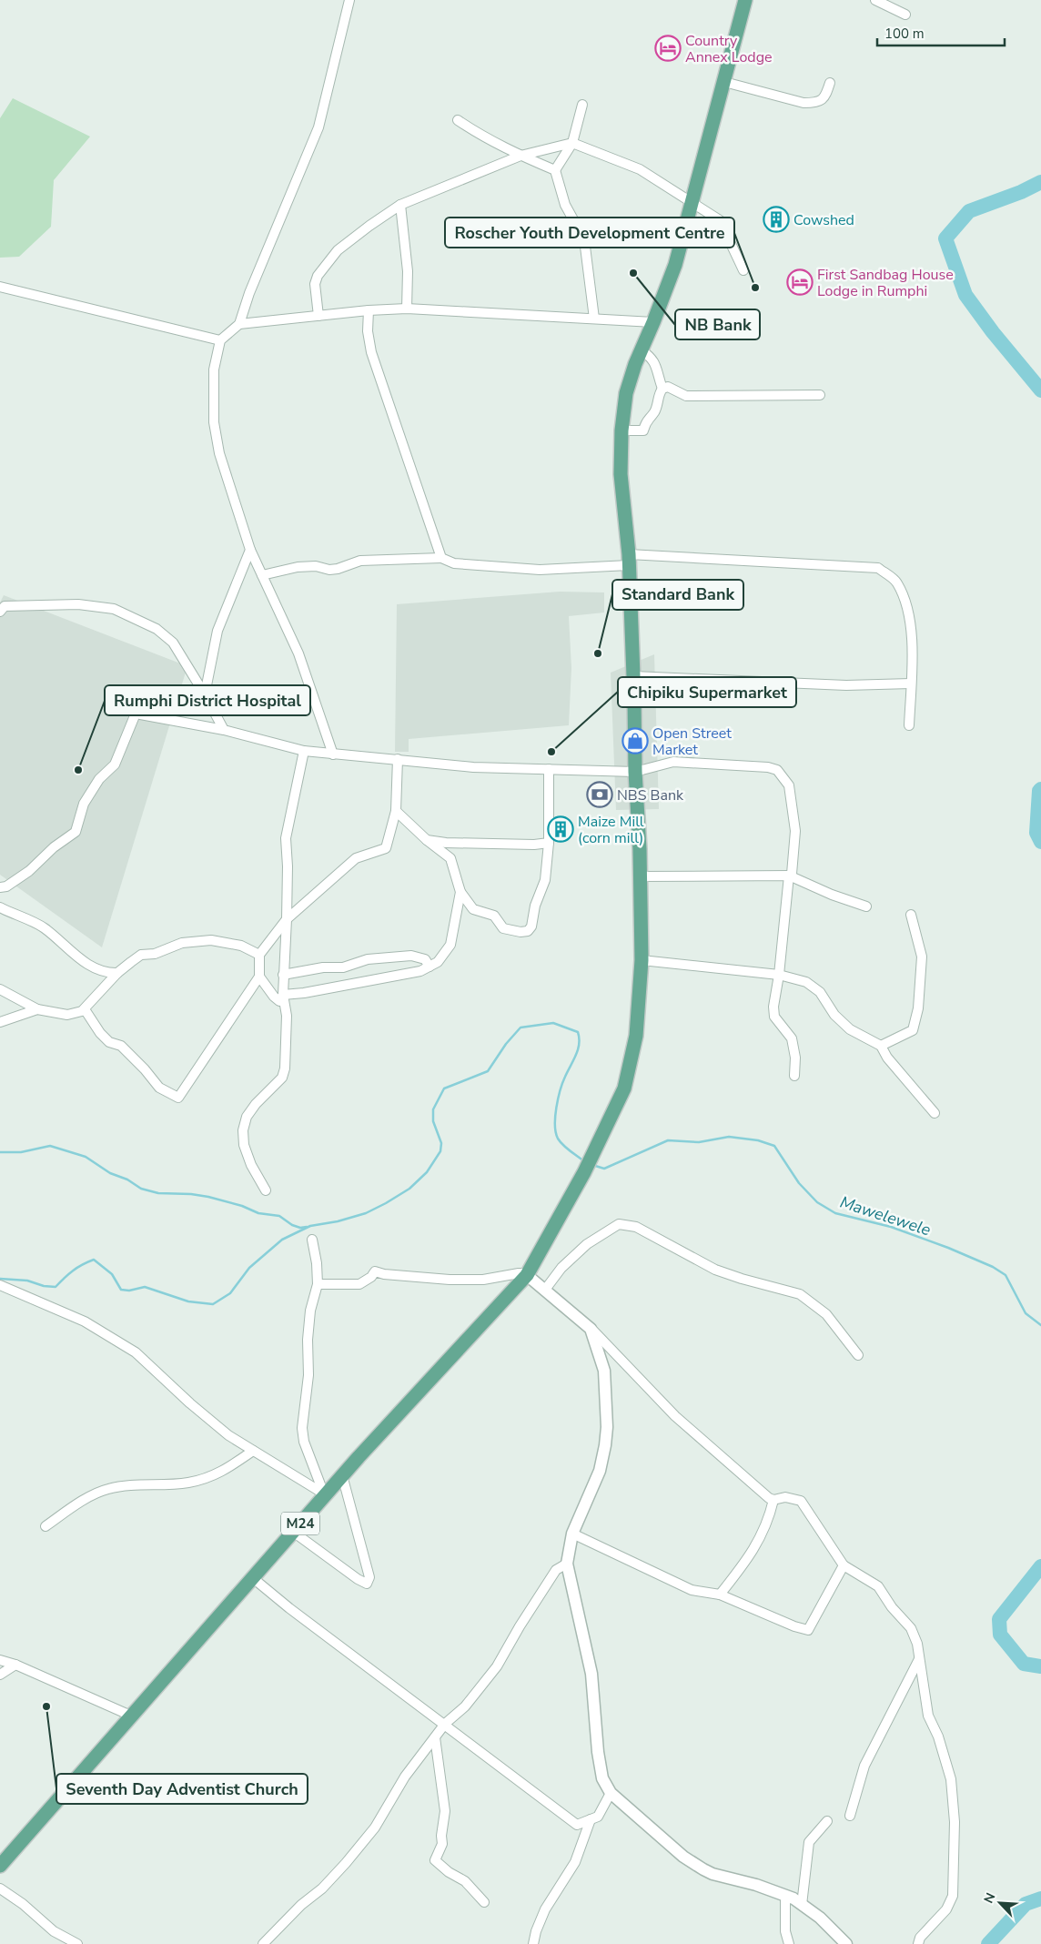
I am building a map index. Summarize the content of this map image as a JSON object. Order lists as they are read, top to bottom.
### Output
{
  "streets": {
    "main road": ["M24"]
  },
  "water": ["Mawelewele"],
  "places": {
    "hotel": ["Country Annex Lodge", "First Sandbag House Lodge in Rumphi"],
    "building": ["Cowshed", "Maize Mill (corn mill)"],
    "other": [
      "NB Bank",
      "Roscher Youth Development Centre",
      "Standard Bank",
      "Chipiku Supermarket",
      "Rumphi District Hospital",
      "Seventh Day Adventist Church"
    ],
    "shop": ["Open Street Market"],
    "bank": ["NBS Bank"]
  },
  "scale_bar": "100 m",
  "north": "top left"
}
